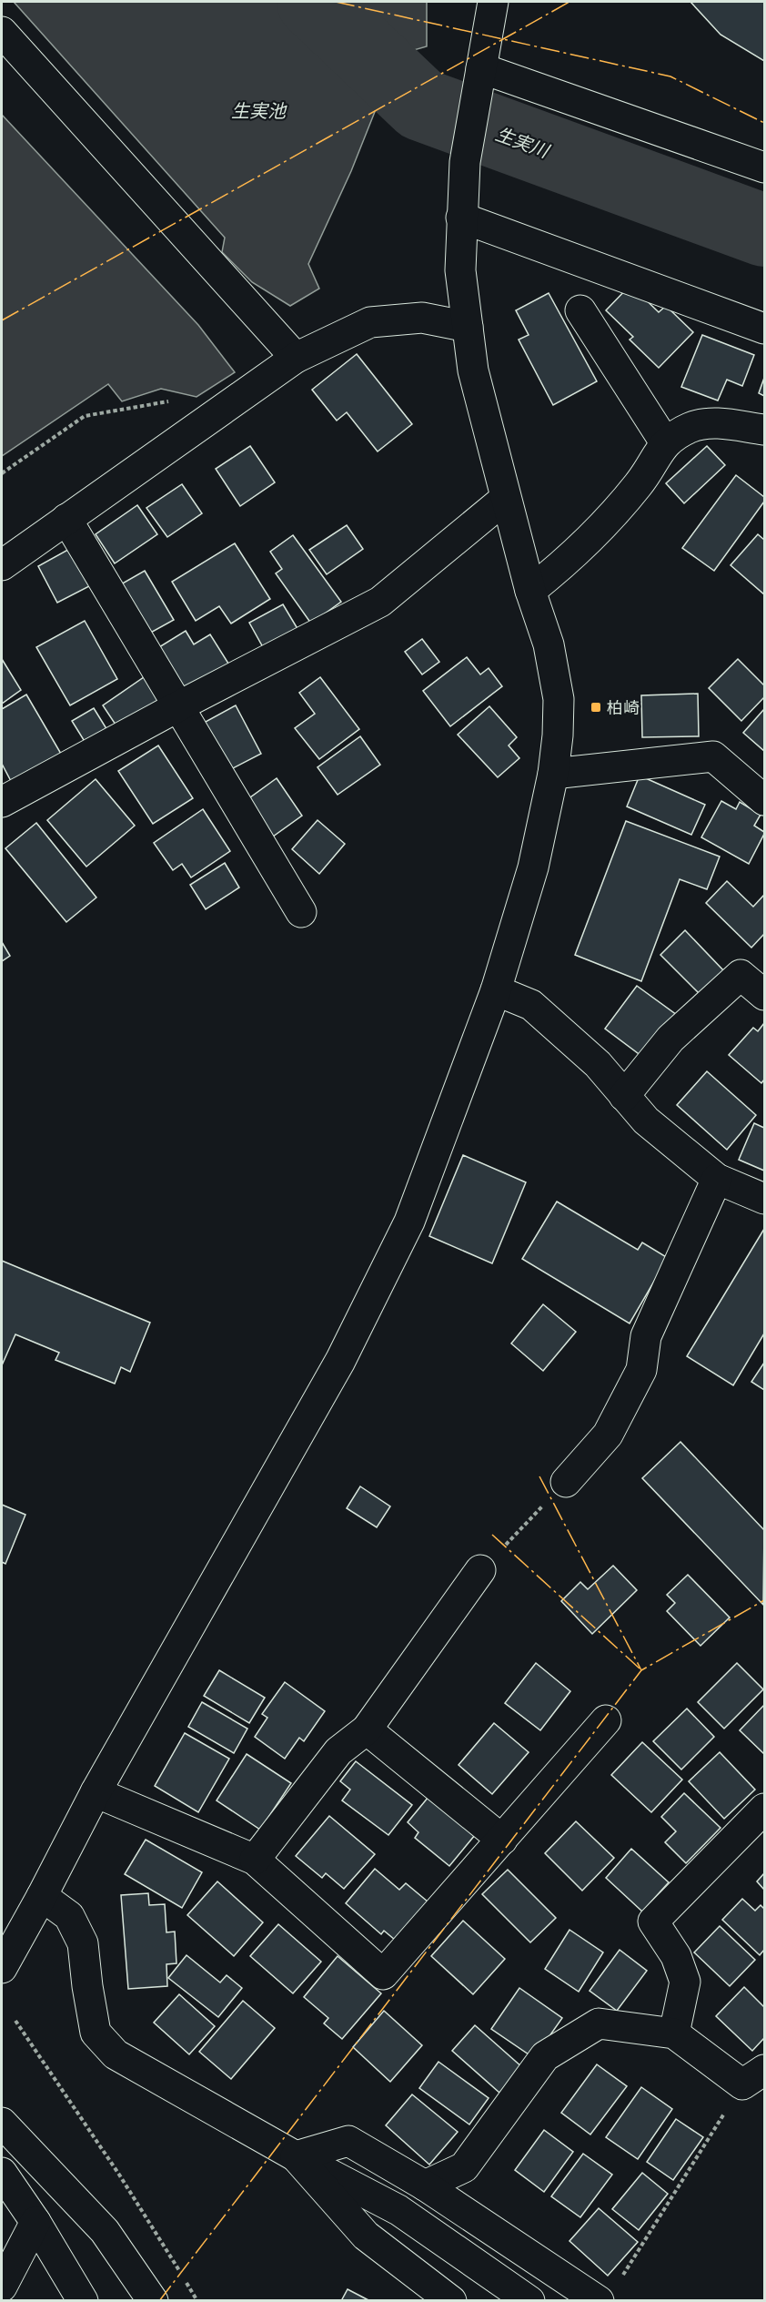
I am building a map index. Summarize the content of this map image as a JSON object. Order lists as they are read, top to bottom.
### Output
{
  "water": ["生実池", "生実川"],
  "places": {
    "transit": ["柏崎"]
  }
}
